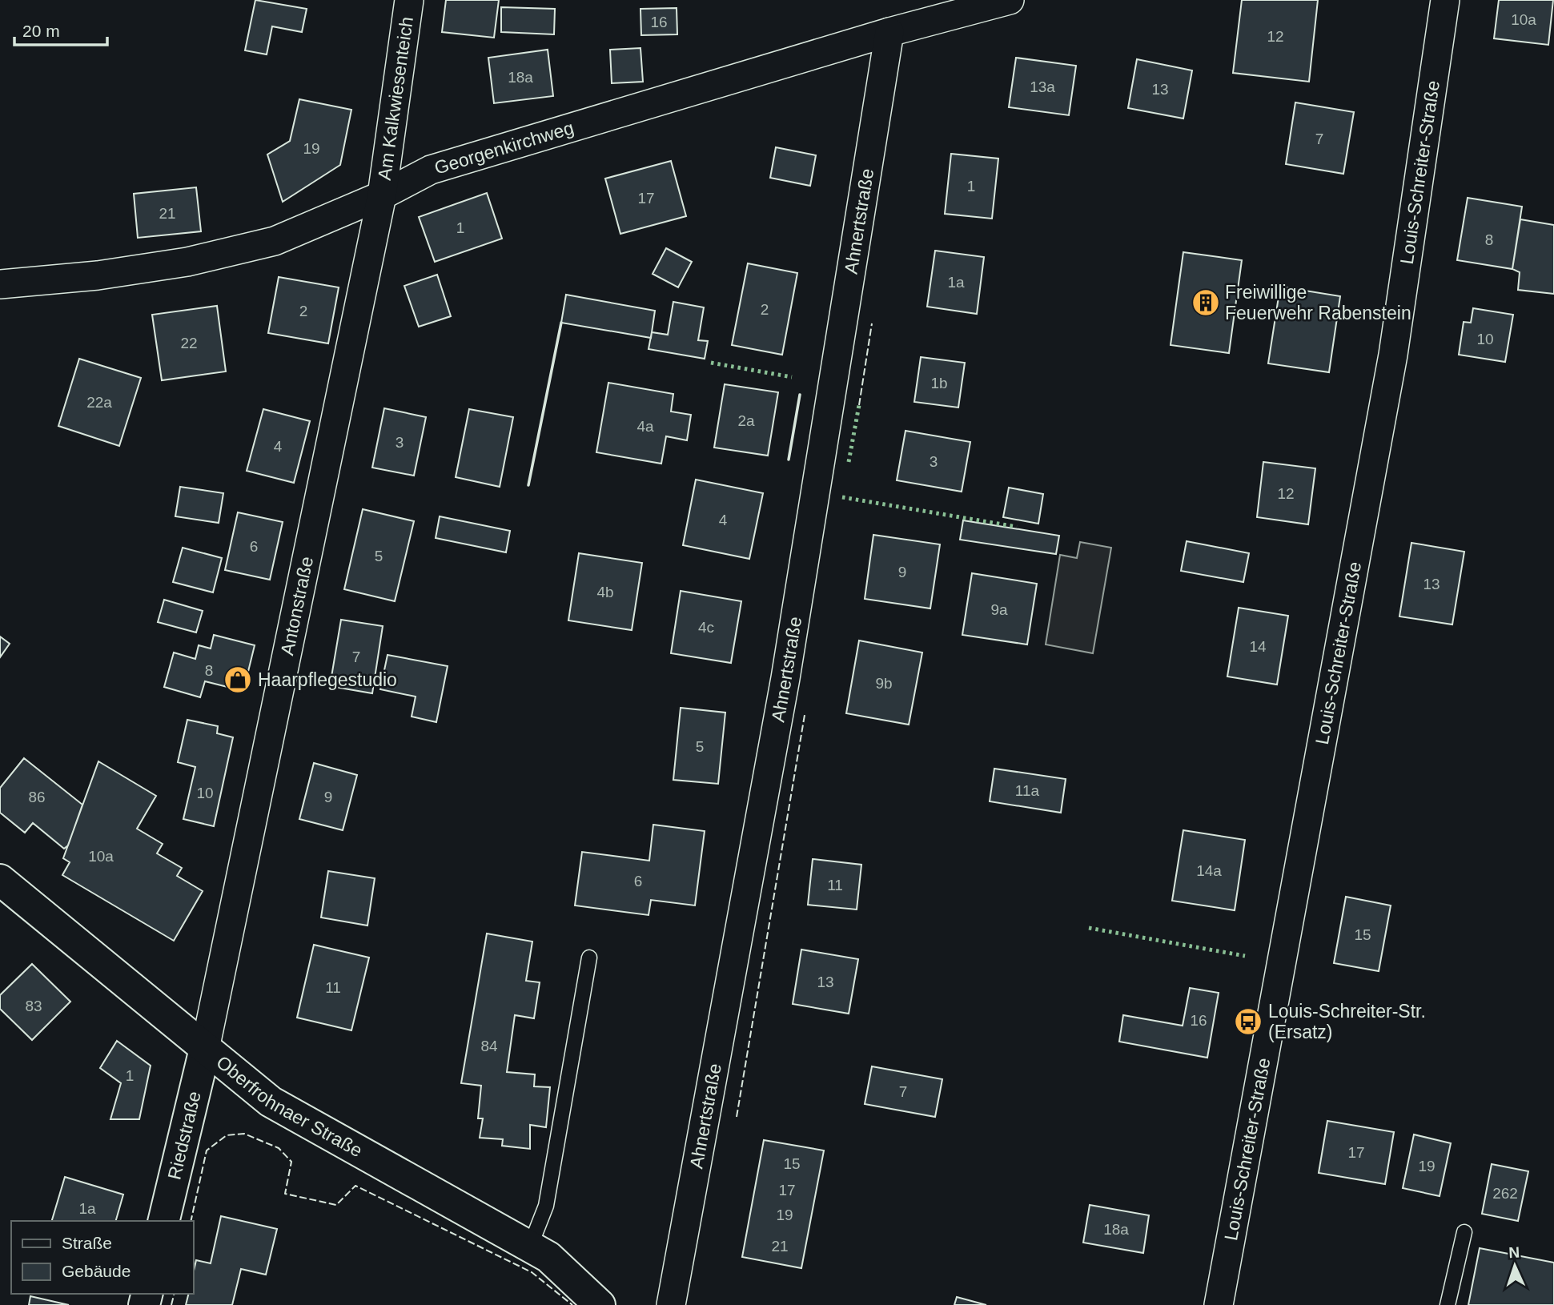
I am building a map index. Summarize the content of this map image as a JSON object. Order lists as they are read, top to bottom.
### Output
{
  "streets": {
    "main road": ["Oberfrohnaer Straße", "Riedstraße"],
    "street": [
      "Am Kalkwiesenteich",
      "Georgenkirchweg",
      "Louis-Schreiter-Straße",
      "Ahnertstraße",
      "Antonstraße"
    ]
  },
  "crossings": [
    ["Am Kalkwiesenteich", "Georgenkirchweg"],
    ["Am Kalkwiesenteich", "Antonstraße"],
    ["Georgenkirchweg", "Ahnertstraße"],
    ["Georgenkirchweg", "Antonstraße"],
    ["Antonstraße", "Oberfrohnaer Straße"],
    ["Antonstraße", "Riedstraße"],
    ["Oberfrohnaer Straße", "Riedstraße"]
  ],
  "places": {
    "building": ["Freiwillige Feuerwehr Rabenstein"],
    "shop": ["Haarpflegestudio"],
    "bus stop": ["Louis-Schreiter-Str. (Ersatz)"]
  },
  "house_numbers": [
    "10a",
    "16",
    "12",
    "18a",
    "13a",
    "13",
    "7",
    "19",
    "1",
    "17",
    "21",
    "1",
    "8",
    "1a",
    "2",
    "2",
    "10",
    "22",
    "1b",
    "22a",
    "2a",
    "4a",
    "3",
    "4",
    "3",
    "12",
    "4",
    "6",
    "5",
    "9",
    "13",
    "4b",
    "9a",
    "4c",
    "14",
    "7",
    "8",
    "9b",
    "5",
    "11a",
    "10",
    "86",
    "9",
    "10a",
    "14a",
    "6",
    "11",
    "15",
    "13",
    "11",
    "83",
    "16",
    "84",
    "1",
    "7",
    "17",
    "15",
    "19",
    "17",
    "262",
    "1a",
    "19",
    "18a",
    "21"
  ],
  "legend": ["Straße", "Gebäude"],
  "scale_bar": "20 m",
  "north": "top"
}
